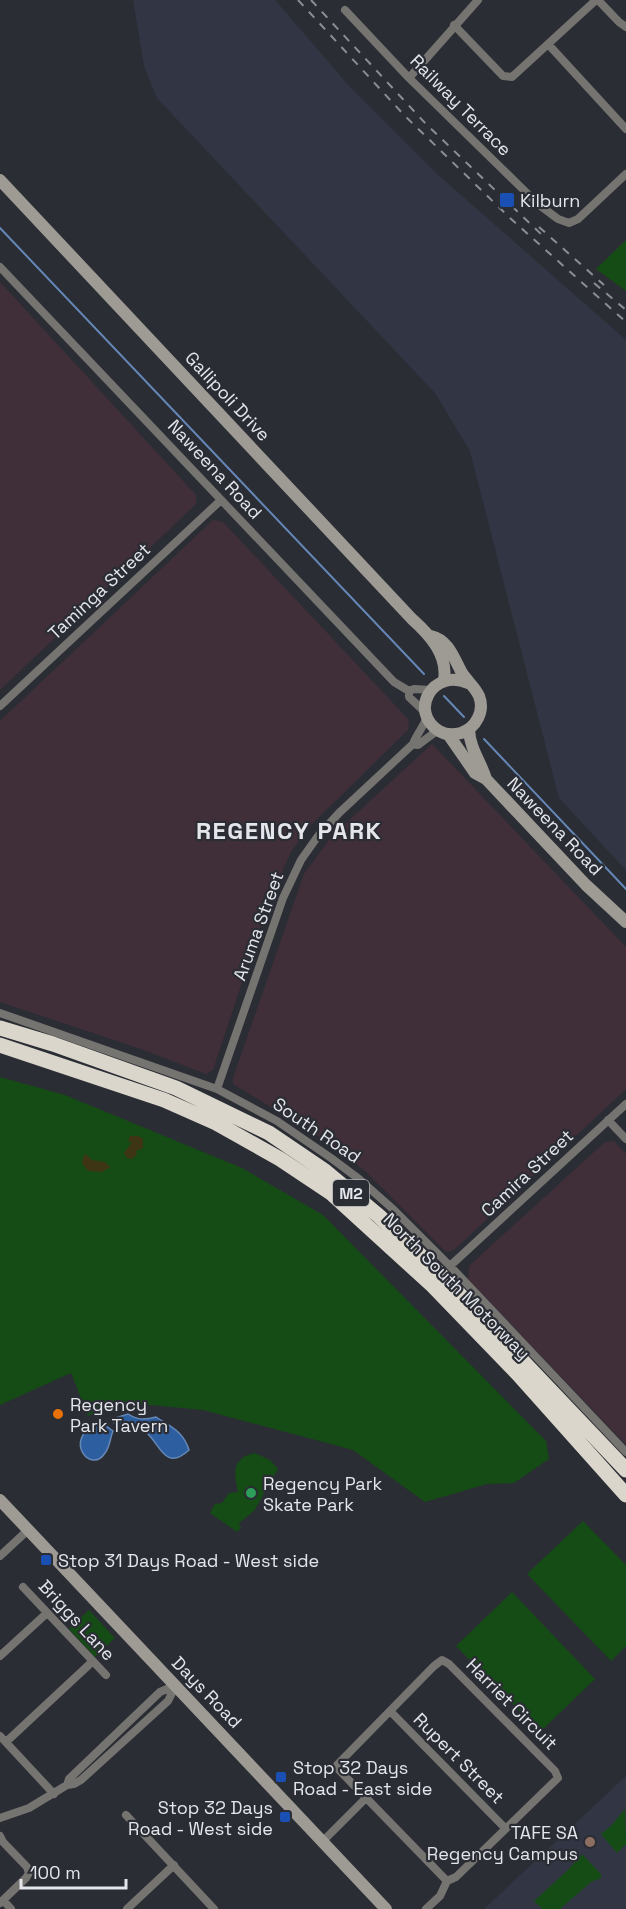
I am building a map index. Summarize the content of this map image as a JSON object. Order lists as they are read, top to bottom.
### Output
{
  "streets": {
    "highway": ["M2", "North South Motorway"],
    "street": [
      "Railway Terrace",
      "Gallipoli Drive",
      "Naweena Road",
      "Taminga Street",
      "Aruma Street",
      "South Road",
      "Camira Street",
      "Briggs Lane",
      "Days Road",
      "Harriet Circuit",
      "Rupert Street"
    ]
  },
  "crossings": [
    ["Gallipoli Drive", "Naweena Road"],
    ["Gallipoli Drive", "Aruma Street"],
    ["Naweena Road", "Taminga Street"],
    ["Naweena Road", "Aruma Street"],
    ["Aruma Street", "South Road"],
    ["South Road", "Camira Street"],
    ["Harriet Circuit", "Rupert Street"]
  ],
  "districts": ["REGENCY PARK"],
  "places": {
    "transit": [
      "Kilburn",
      "Stop 31 Days Road - West side",
      "Stop 32 Days Road - East side",
      "Stop 32 Days Road - West side"
    ],
    "other": ["Regency Park Tavern", "Regency Park Skate Park", "TAFE SA Regency Campus"]
  },
  "scale_bar": "100 m"
}
